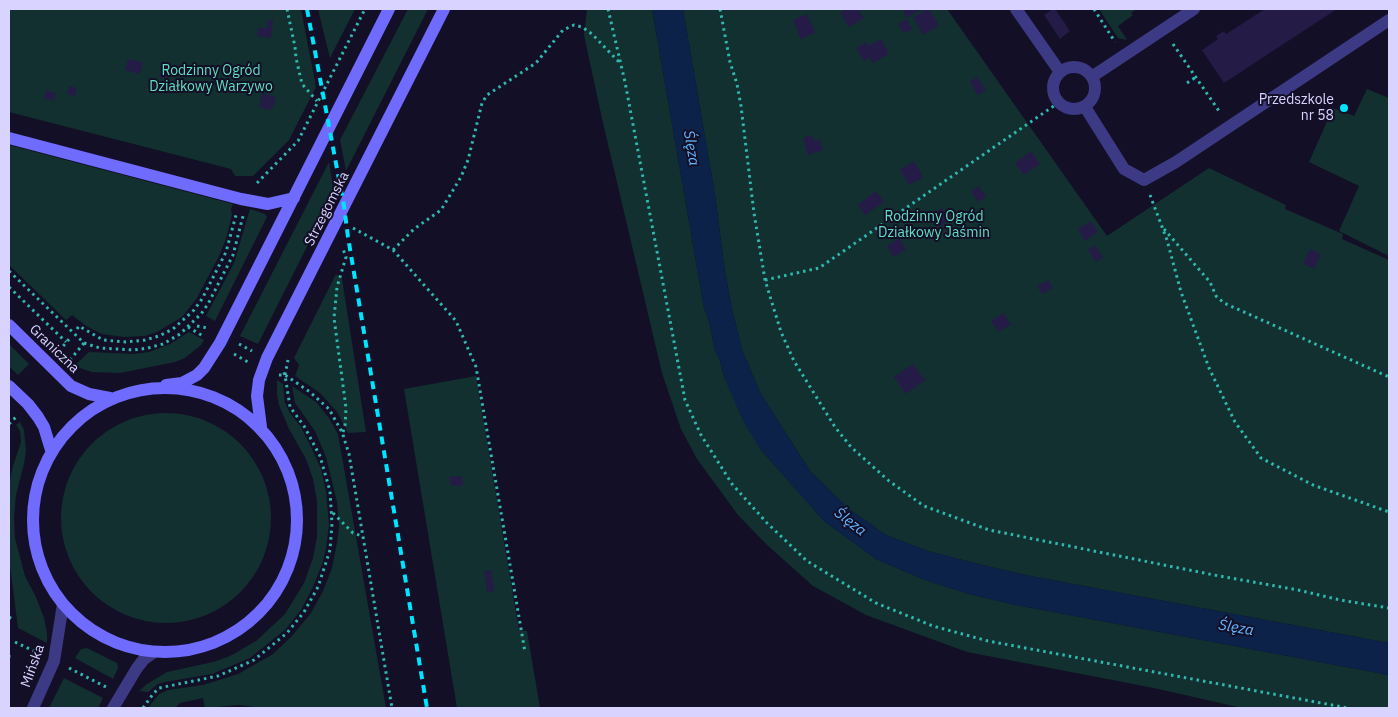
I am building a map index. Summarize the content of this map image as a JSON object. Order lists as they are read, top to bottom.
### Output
{
  "streets": {
    "main road": ["Strzegomska", "Graniczna"],
    "street": ["Mińska"]
  },
  "water": ["Ślęza"],
  "parks": ["Rodzinny Ogród Działkowy Warzywo", "Rodzinny Ogród Działkowy Jaśmin"],
  "places": ["Przedszkole nr 58"]
}
